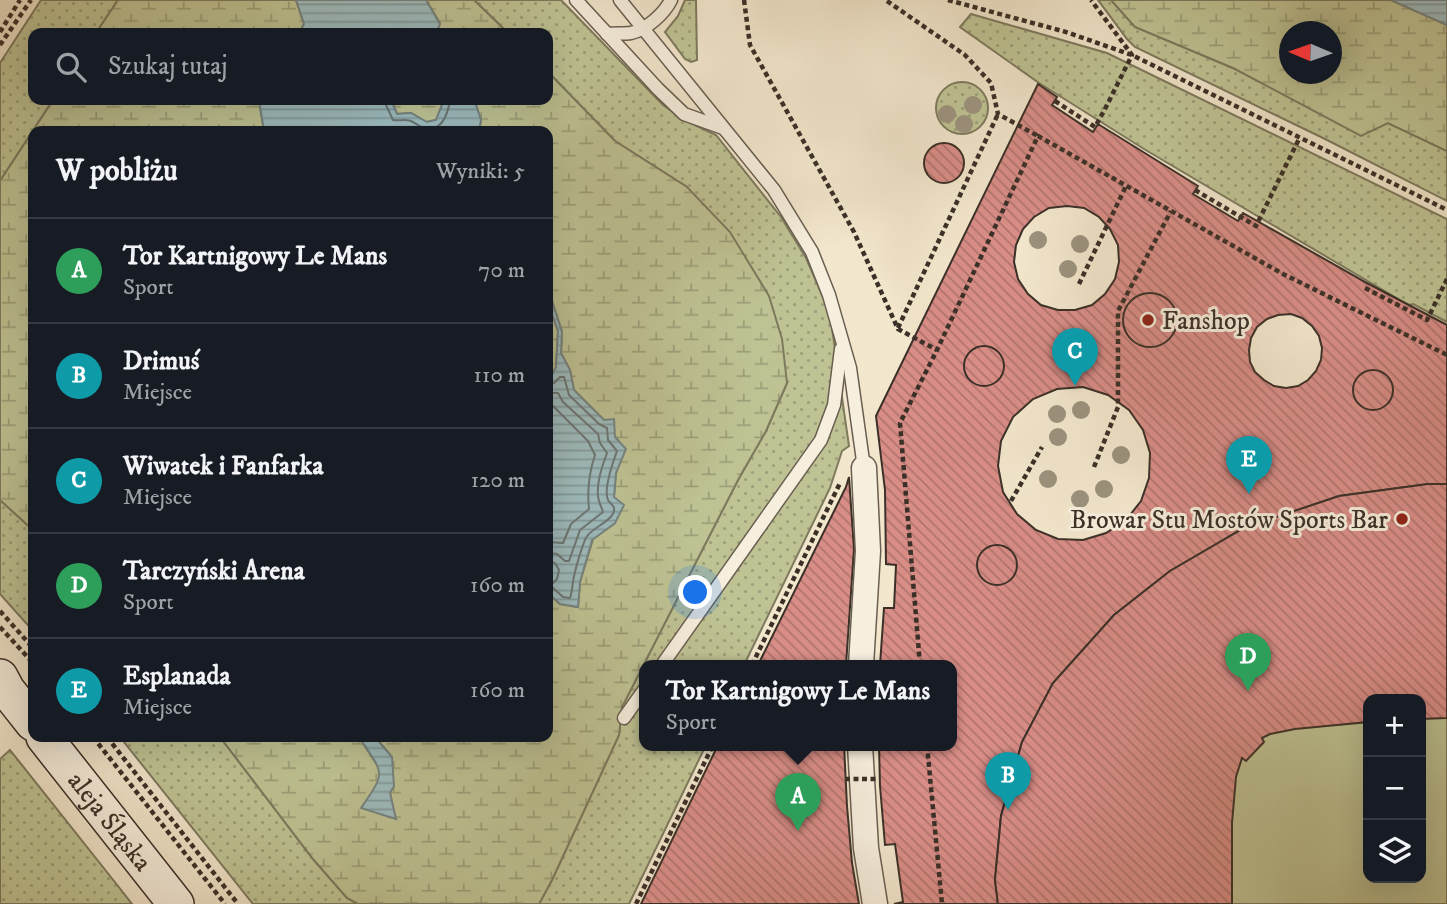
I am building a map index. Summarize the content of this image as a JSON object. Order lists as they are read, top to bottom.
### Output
{
  "streets": {
    "street": ["aleja Śląska"]
  },
  "places": ["Fanshop", "Browar Stu Mostów Sports Bar"],
  "north": "left",
  "page": {
    "search": "Szukaj tutaj",
    "heading": ["W pobliżu", "Wyniki: 5"],
    "list": [
      {
        "mark": "A",
        "name": "Tor Kartnigowy Le Mans",
        "note": "Sport",
        "value": "70 m"
      },
      {
        "mark": "B",
        "name": "Drimuś",
        "note": "Miejsce",
        "value": "110 m"
      },
      {
        "mark": "C",
        "name": "Wiwatek i Fanfarka",
        "note": "Miejsce",
        "value": "120 m"
      },
      {
        "mark": "D",
        "name": "Tarczyński Arena",
        "note": "Sport",
        "value": "160 m"
      },
      {
        "mark": "E",
        "name": "Esplanada",
        "note": "Miejsce",
        "value": "160 m"
      }
    ],
    "pins": [
      "C",
      "E",
      "D",
      "B",
      "A"
    ],
    "popup": ["Tor Kartnigowy Le Mans", "Sport"],
    "map_buttons": ["+", "−"]
  }
}
